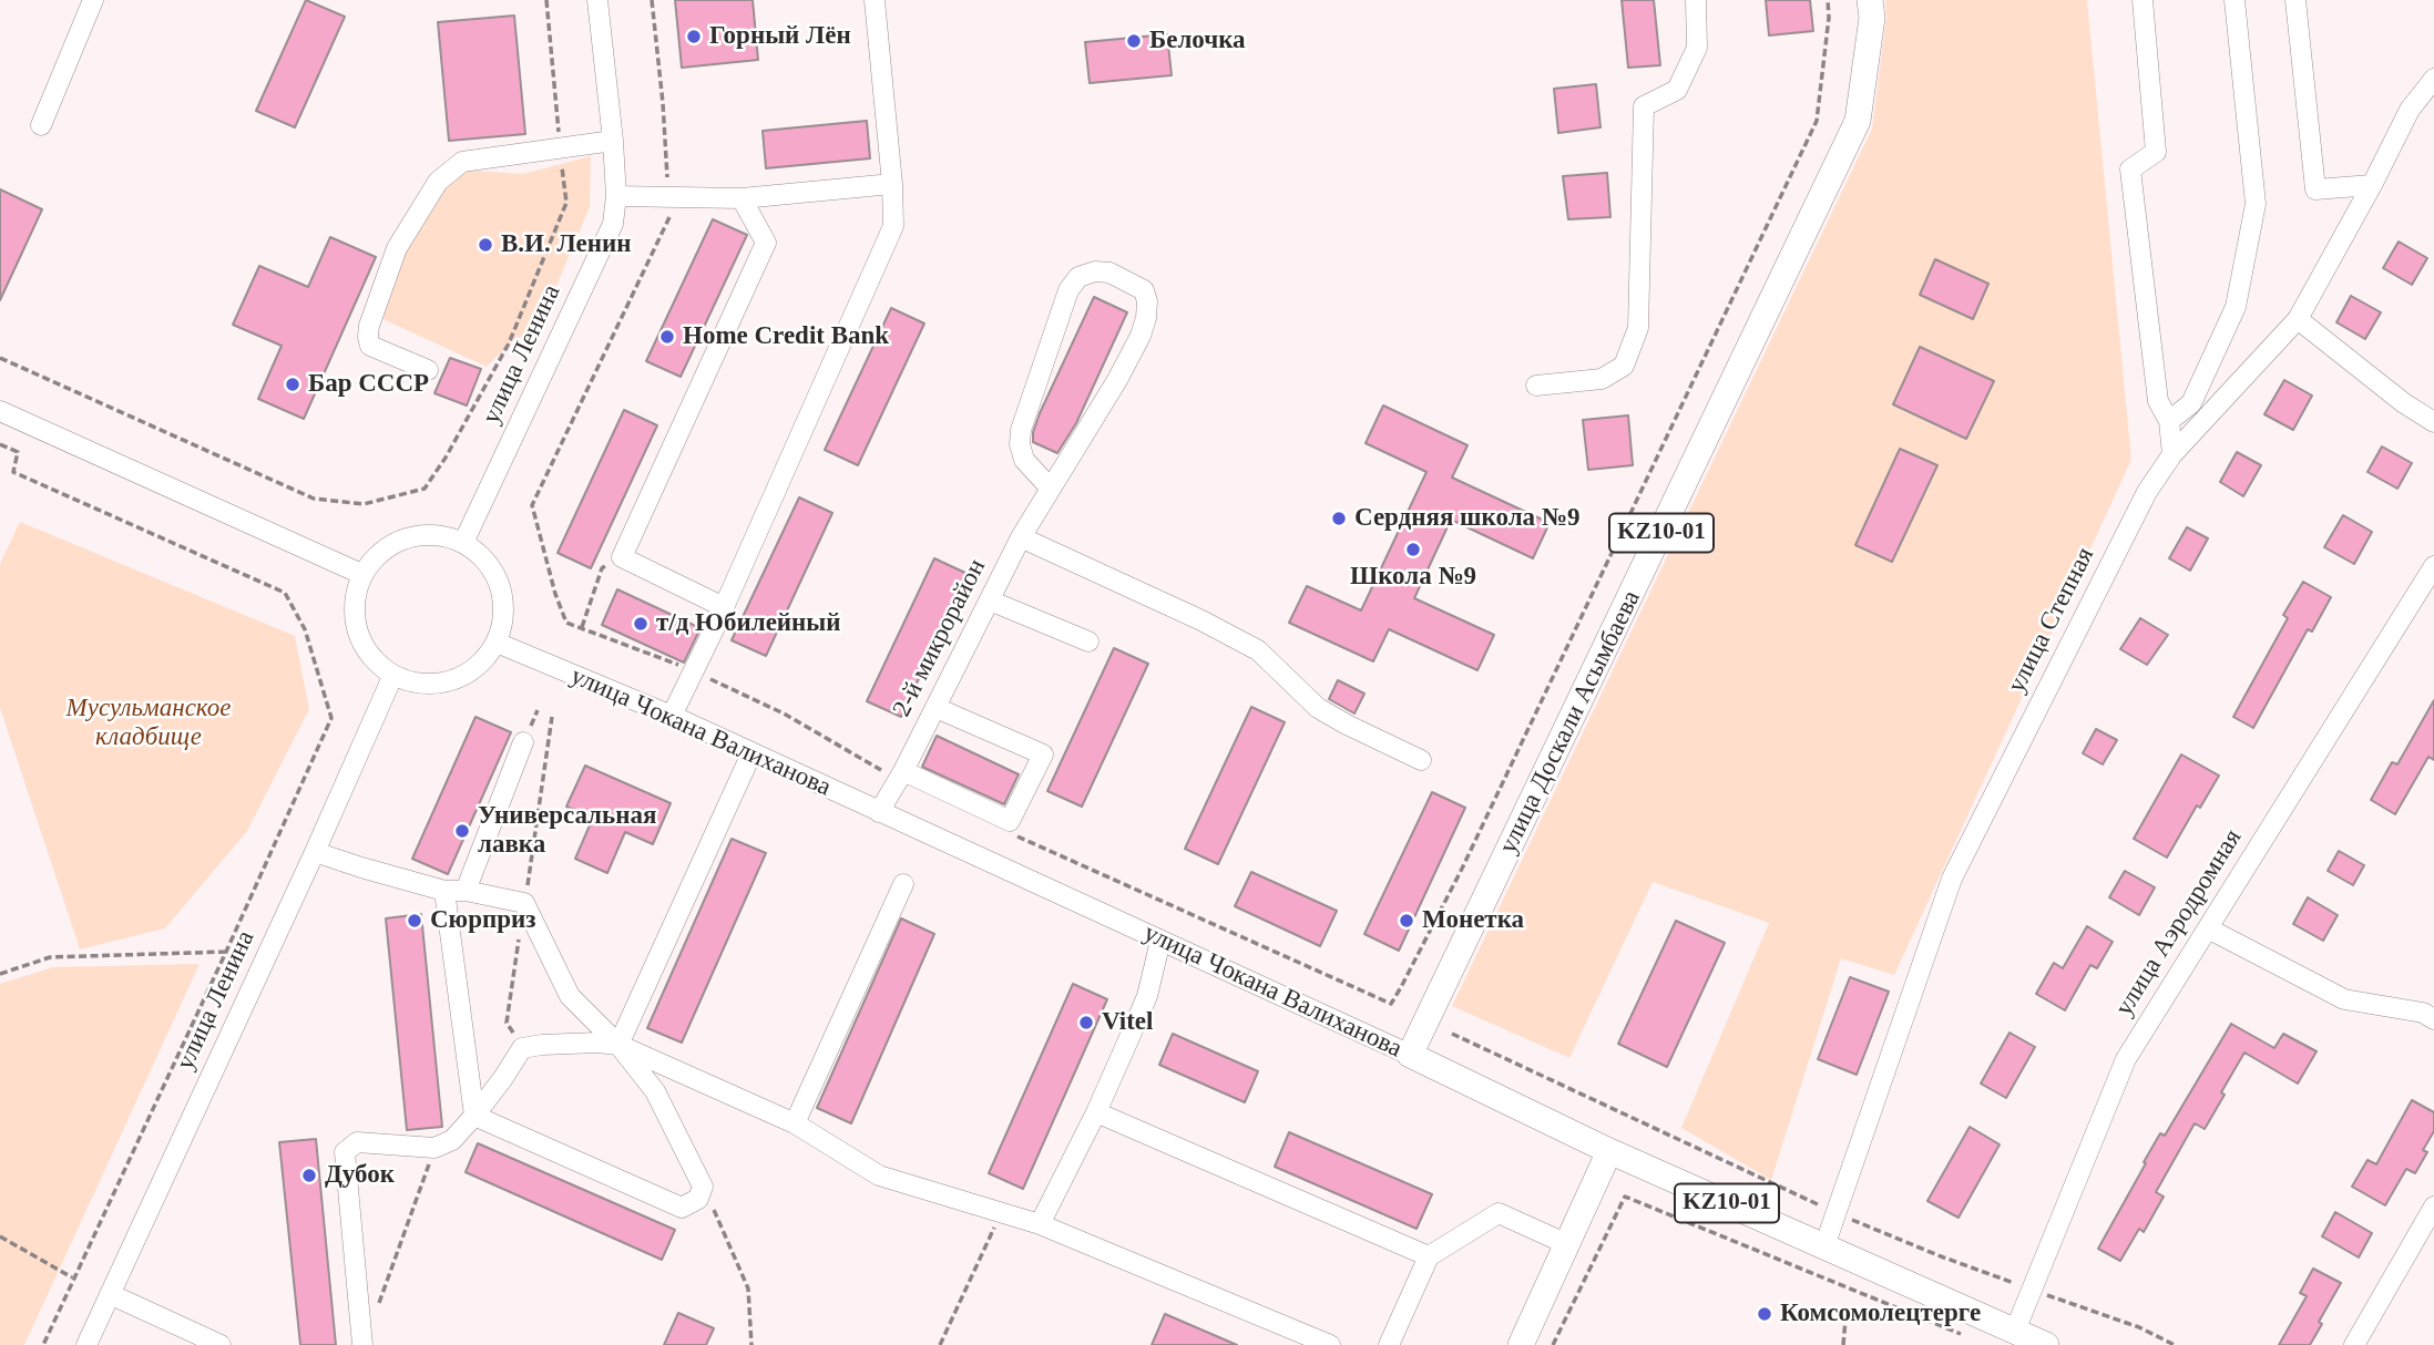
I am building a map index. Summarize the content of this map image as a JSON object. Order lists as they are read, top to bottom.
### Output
{
  "streets": {
    "main road": ["KZ10-01", "улица Доскали Асымбаева", "улица Чокана Валиханова"],
    "street": [
      "улица Ленина",
      "улица Степная",
      "2-й микрорайон",
      "улица Аэродромная"
    ]
  },
  "crossings": [
    ["улица Ленина", "улица Чокана Валиханова"],
    ["улица Степная", "улица Чокана Валиханова"],
    ["2-й микрорайон", "улица Чокана Валиханова"],
    ["улица Доскали Асымбаева", "улица Чокана Валиханова"],
    ["улица Чокана Валиханова", "улица Аэродромная"]
  ],
  "parks": ["Мусульманское кладбище"],
  "places": [
    "Горный Лён",
    "Белочка",
    "В.И. Ленин",
    "Home Credit Bank",
    "Бар СССР",
    "Сердняя школа №9",
    "Школа №9",
    "т/д Юбилейный",
    "Универсальная лавка",
    "Сюрприз",
    "Монетка",
    "Vitel",
    "Дубок",
    "Комсомолецтерге"
  ]
}
